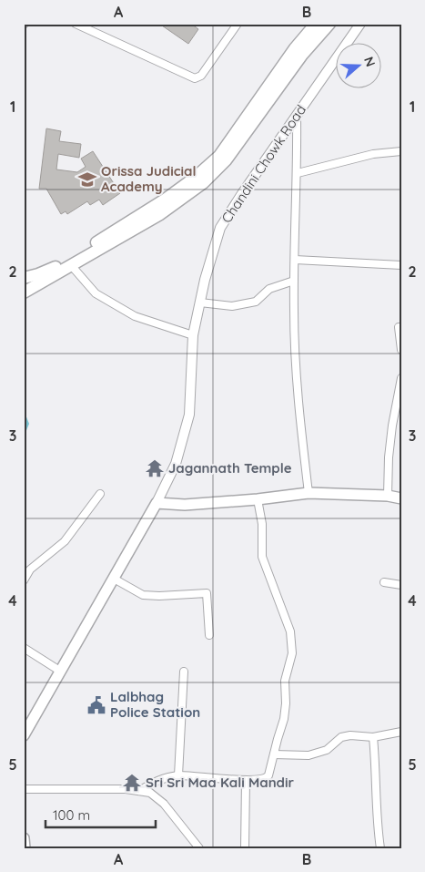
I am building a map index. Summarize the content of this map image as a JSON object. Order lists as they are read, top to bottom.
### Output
{
  "streets": {
    "street": ["Chandini Chowk Road"]
  },
  "places": {
    "school or university": ["Orissa Judicial Academy"],
    "temple": ["Jagannath Temple", "Sri Sri Maa Kali Mandir"],
    "public building": ["Lalbhag Police Station"]
  },
  "scale_bar": "100 m",
  "north": "right",
  "grid": {
    "columns": ["A", "B"],
    "rows": [
      "1",
      "2",
      "3",
      "4",
      "5"
    ]
  }
}
